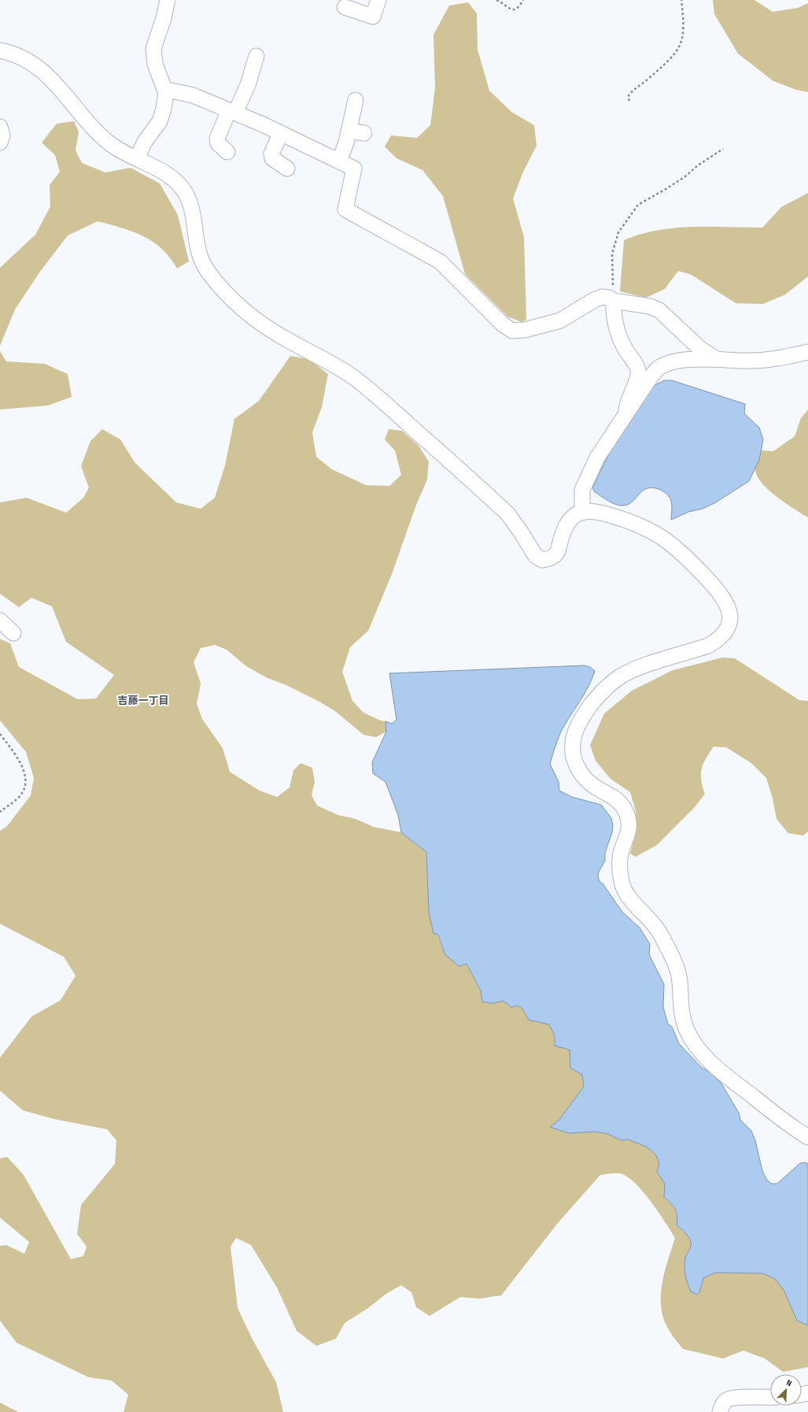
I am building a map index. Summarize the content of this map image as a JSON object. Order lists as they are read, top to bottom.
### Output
{
  "districts": ["吉藤一丁目"],
  "north": "top right"
}
